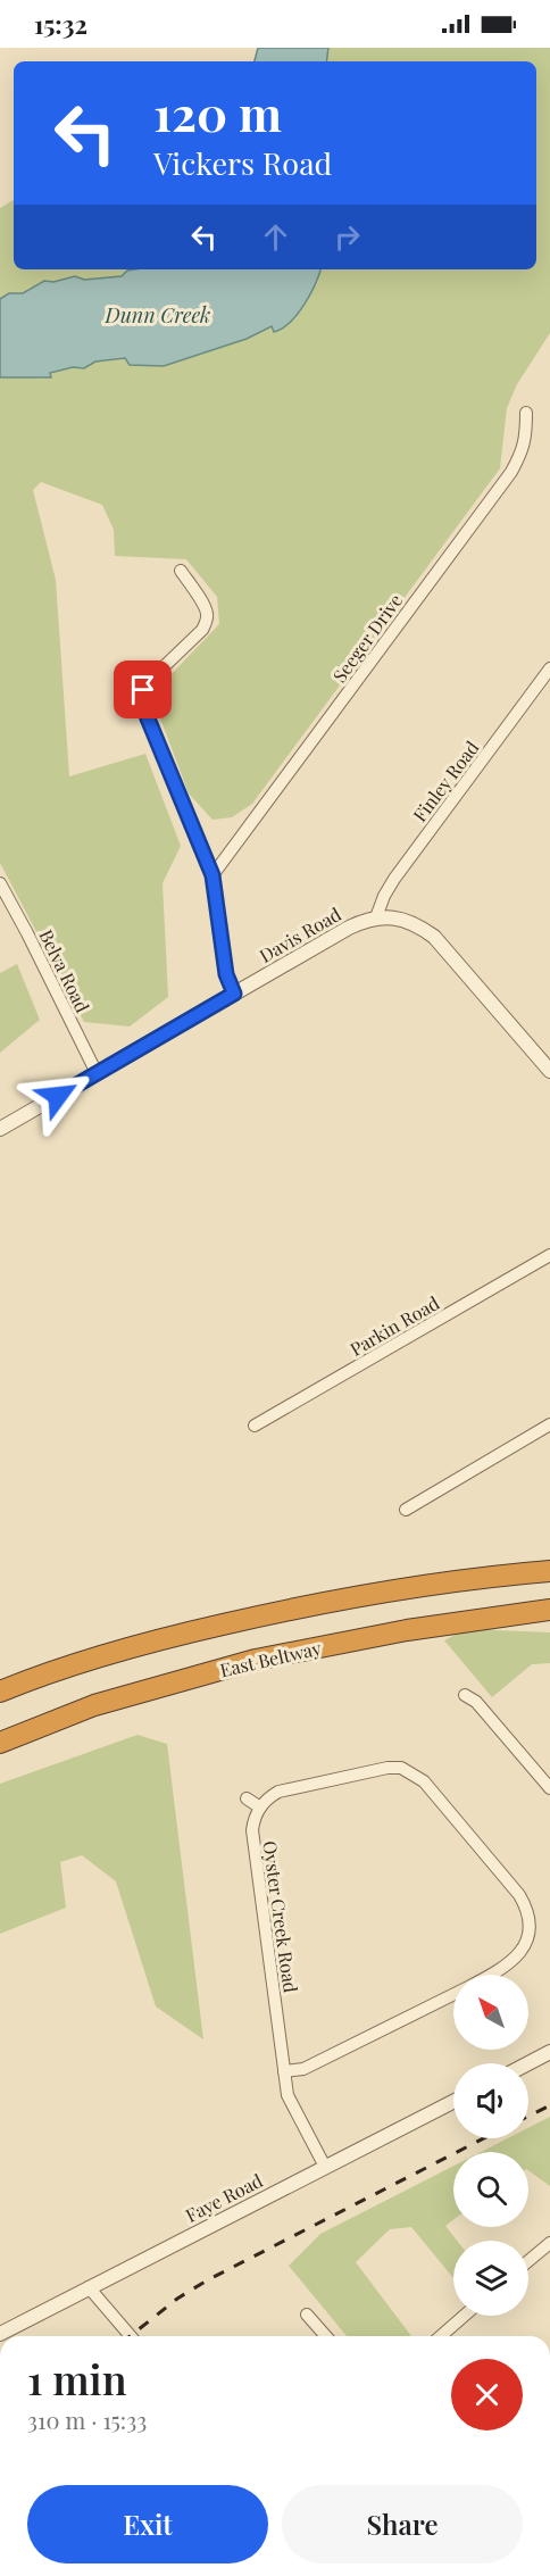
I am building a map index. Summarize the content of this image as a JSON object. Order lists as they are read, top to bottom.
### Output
{
  "streets": {
    "highway": ["East Beltway"],
    "street": [
      "Seeger Drive",
      "Finley Road",
      "Davis Road",
      "Belva Road",
      "Parkin Road",
      "Oyster Creek Road",
      "Faye Road"
    ]
  },
  "crossings": [
    ["Finley Road", "Davis Road"],
    ["Davis Road", "Belva Road"],
    ["Oyster Creek Road", "Faye Road"]
  ],
  "water": ["Dunn Creek"],
  "north": "top left",
  "page": {
    "status": "15:32",
    "turn": ["120 m", "Vickers Road"],
    "heading": ["1 min", "310 m · 15:33"],
    "buttons": ["Exit", "Share"]
  }
}
